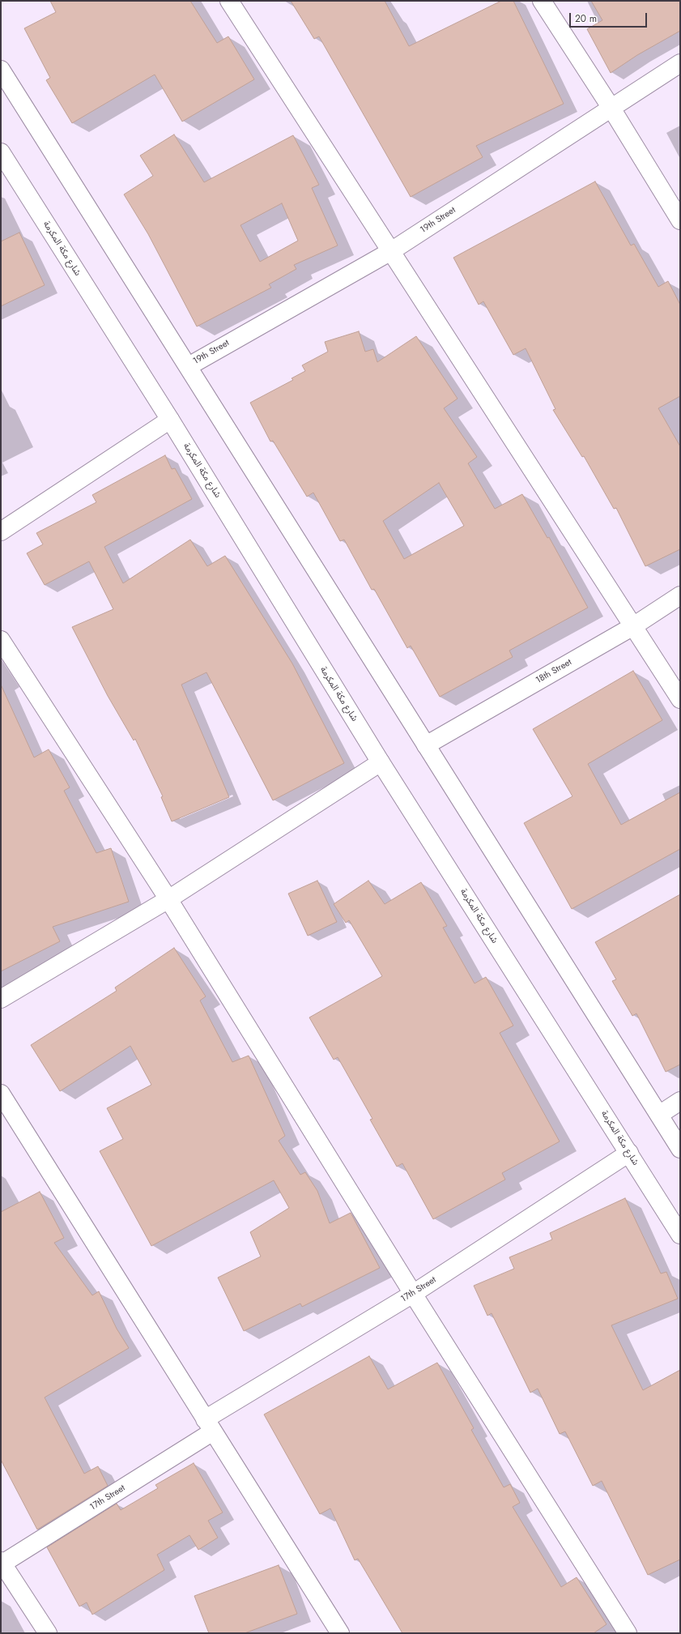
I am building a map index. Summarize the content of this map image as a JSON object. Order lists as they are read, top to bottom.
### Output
{
  "streets": {
    "street": [
      "19th Street",
      "شارع مكة المكرمة",
      "18th Street",
      "17th Street"
    ]
  },
  "crossings": [
    ["شارع مكة المكرمة", "17th Street"]
  ],
  "scale_bar": "20 m"
}
